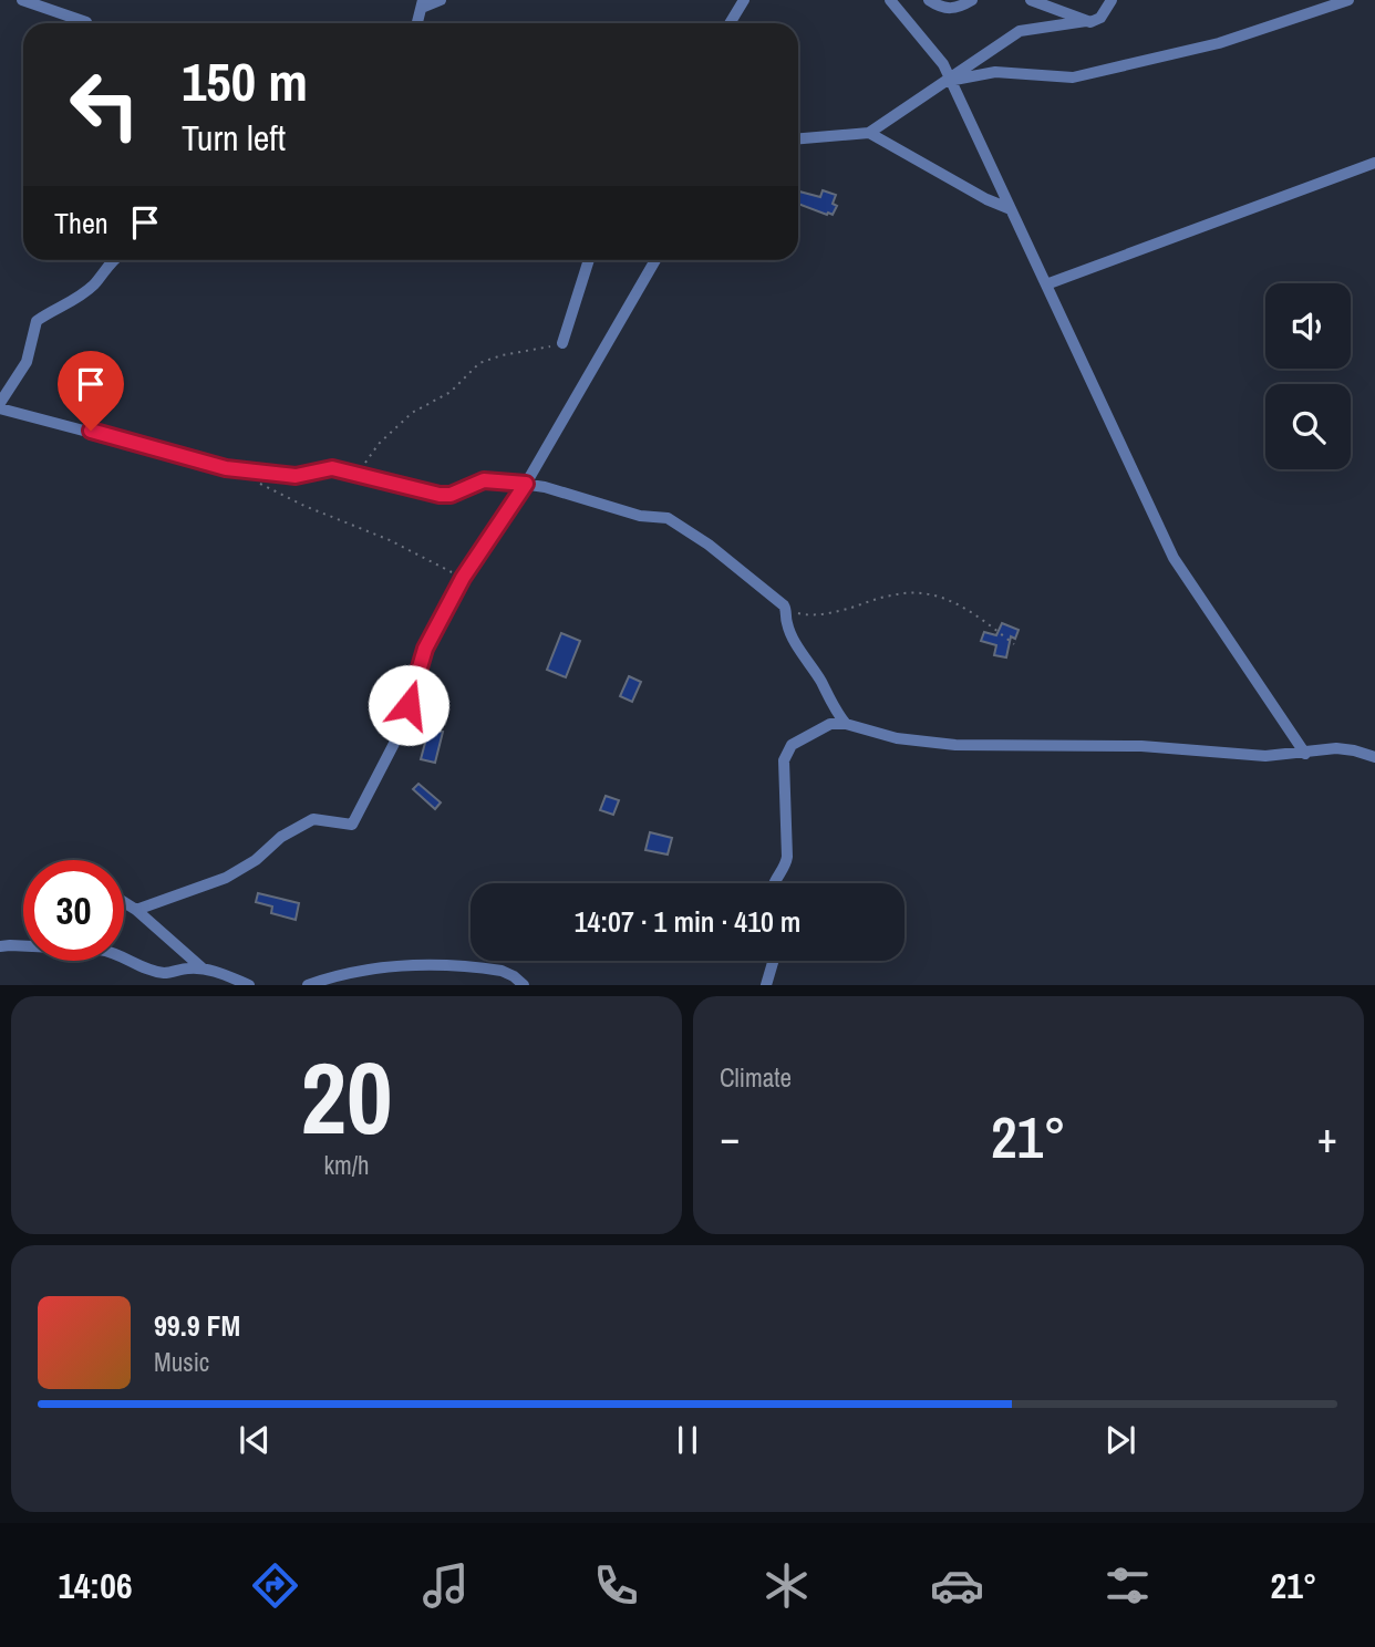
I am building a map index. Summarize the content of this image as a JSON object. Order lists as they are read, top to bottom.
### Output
{
  "page": {
    "turn": ["150 m", "Turn left"],
    "then": "Then",
    "limit": "30",
    "trip": "14:07 · 1 min · 410 m",
    "tile": [
      ["20", "km/h"],
      "Climate"
    ],
    "heat": ["−", "21°", "+"],
    "song": ["99.9 FM", "Music"],
    "tabs": ["14:06", "21°"]
  }
}
